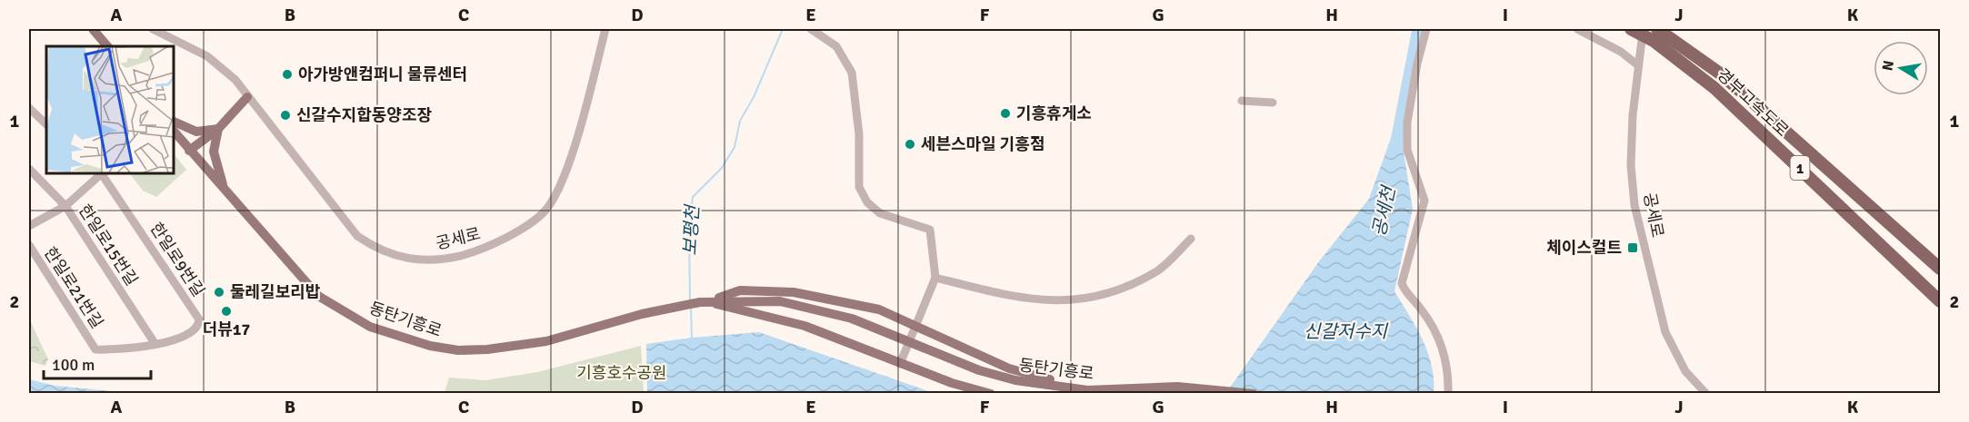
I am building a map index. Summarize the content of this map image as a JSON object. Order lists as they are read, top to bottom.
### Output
{
  "streets": {
    "highway": ["경부고속도로", "1"],
    "main road": ["동탄기흥로"],
    "street": [
      "공세로",
      "한일로15번길",
      "한일로9번길",
      "한일로21번길"
    ]
  },
  "crossings": [
    ["한일로15번길", "한일로9번길"],
    ["한일로15번길", "한일로21번길"],
    ["한일로9번길", "한일로21번길"]
  ],
  "water": ["공세천", "보평천", "신갈저수지"],
  "parks": ["기흥호수공원"],
  "places": {
    "other": [
      "아가방앤컴퍼니 물류센터",
      "기흥휴게소",
      "신갈수지합동양조장",
      "세븐스마일 기흥점",
      "둘레길보리밥",
      "더뷰17"
    ],
    "transit": ["체이스컬트"]
  },
  "scale_bar": "100 m",
  "north": "left",
  "grid": {
    "columns": [
      "A",
      "B",
      "C",
      "D",
      "E",
      "F",
      "G",
      "H",
      "I",
      "J",
      "K"
    ],
    "rows": ["1", "2"]
  }
}
